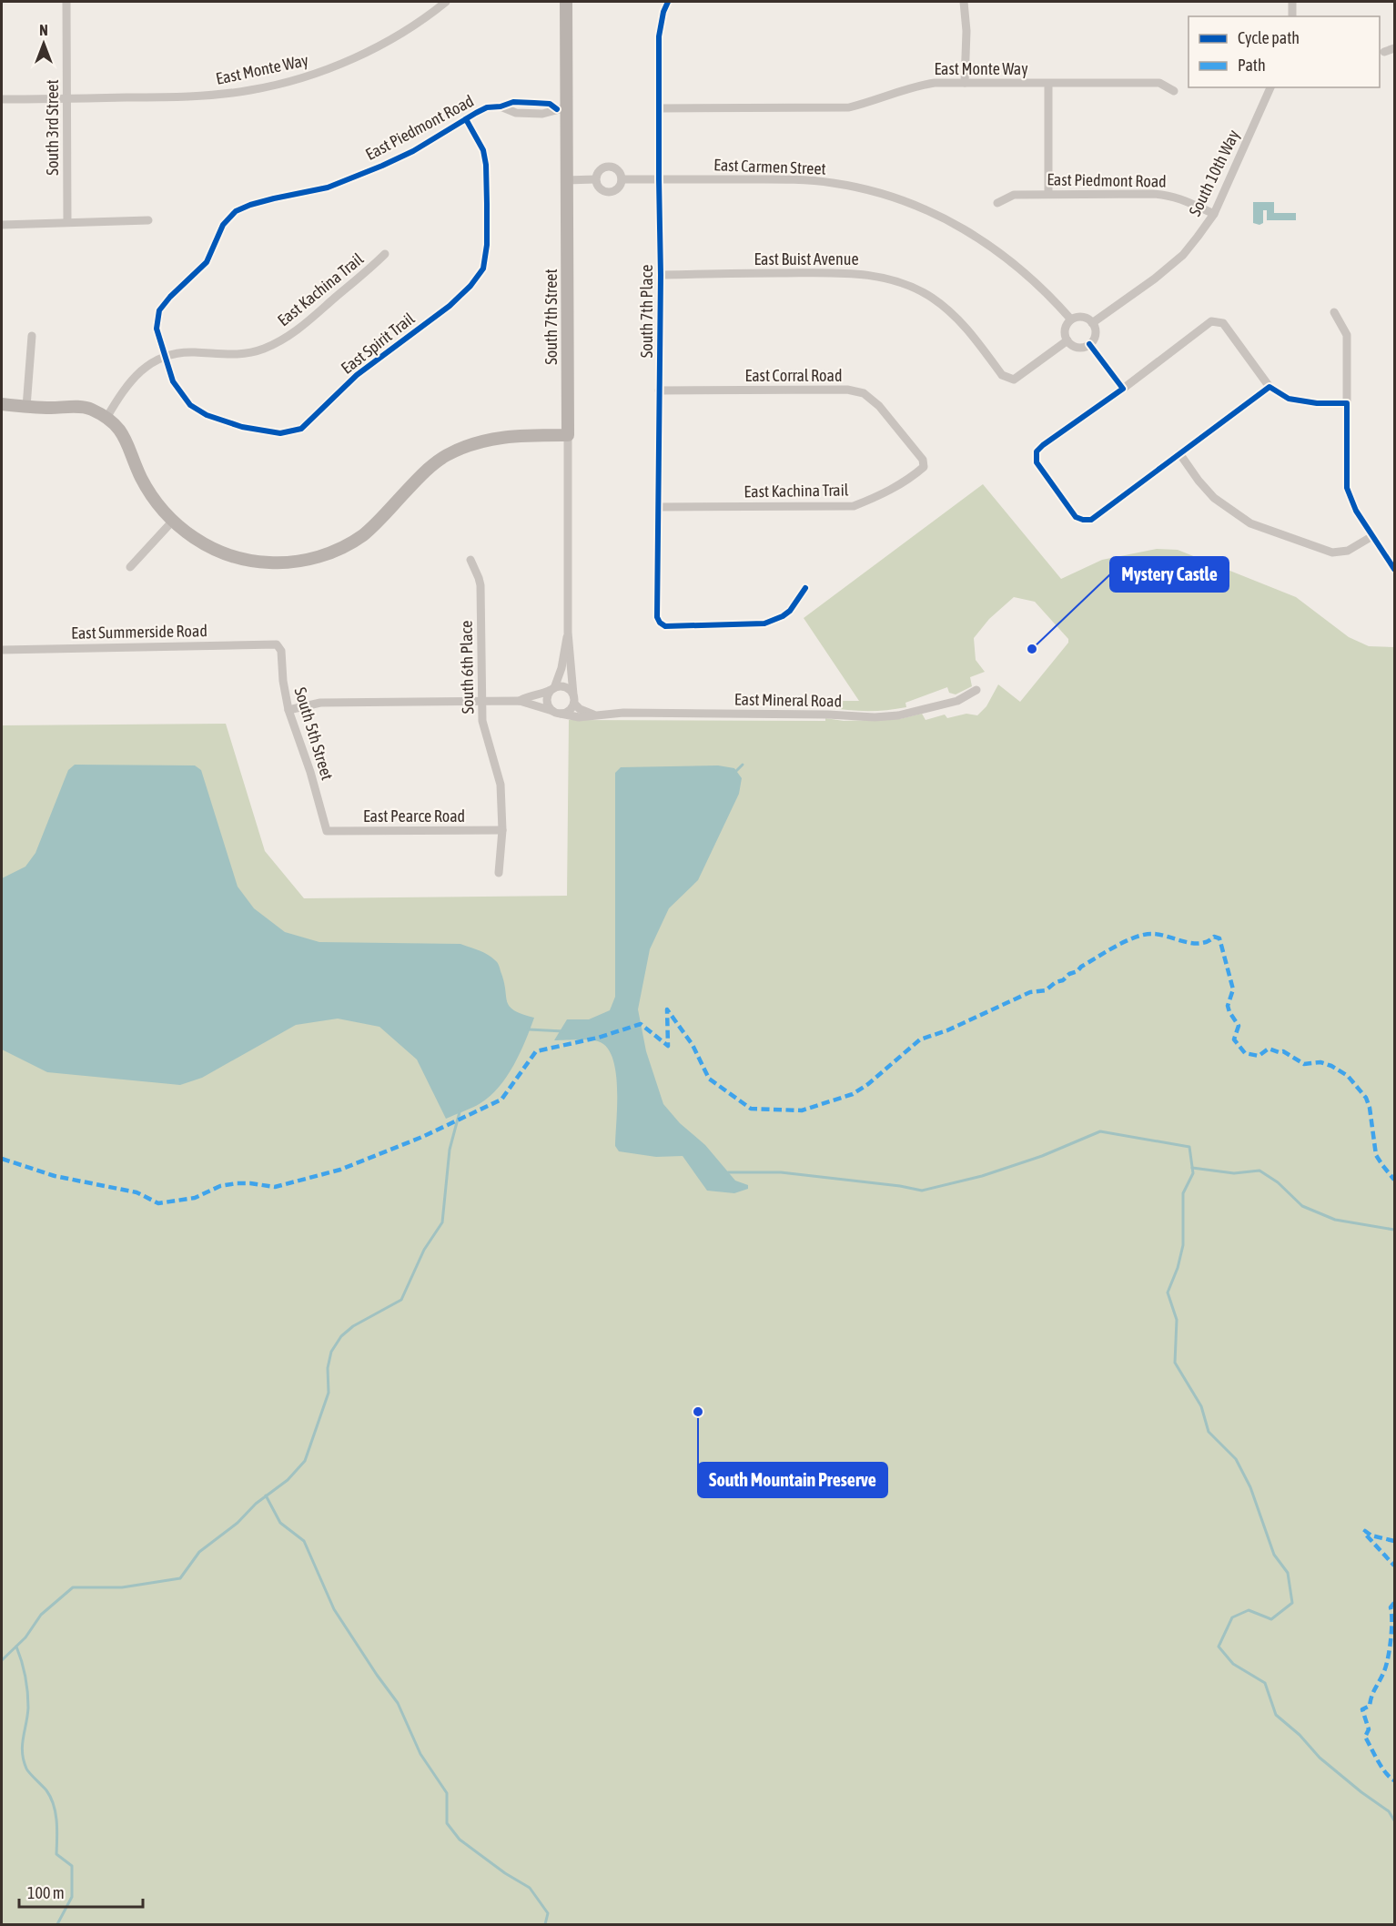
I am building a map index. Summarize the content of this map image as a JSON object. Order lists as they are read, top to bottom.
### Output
{
  "streets": {
    "street": [
      "East Monte Way",
      "South 3rd Street",
      "East Piedmont Road",
      "East Carmen Street",
      "South 10th Way",
      "East Buist Avenue",
      "East Kachina Trail",
      "South 7th Place",
      "South 7th Street",
      "East Spirit Trail",
      "East Corral Road",
      "East Summerside Road",
      "South 6th Place",
      "East Mineral Road",
      "South 5th Street",
      "East Pearce Road"
    ]
  },
  "crossings": [
    ["East Monte Way", "South 3rd Street"],
    ["East Monte Way", "South 7th Place"],
    ["East Piedmont Road", "South 10th Way"],
    ["East Piedmont Road", "East Kachina Trail"],
    ["East Piedmont Road", "South 7th Street"],
    ["East Piedmont Road", "East Spirit Trail"],
    ["East Carmen Street", "South 10th Way"],
    ["East Carmen Street", "East Buist Avenue"],
    ["East Carmen Street", "South 7th Place"],
    ["East Carmen Street", "South 7th Street"],
    ["South 10th Way", "East Buist Avenue"],
    ["East Buist Avenue", "South 7th Place"],
    ["East Kachina Trail", "South 7th Place"],
    ["East Kachina Trail", "East Spirit Trail"],
    ["East Kachina Trail", "East Corral Road"],
    ["South 7th Place", "East Corral Road"],
    ["South 7th Street", "East Mineral Road"],
    ["East Summerside Road", "South 5th Street"],
    ["South 6th Place", "East Mineral Road"],
    ["South 6th Place", "East Pearce Road"],
    ["East Mineral Road", "South 5th Street"],
    ["South 5th Street", "East Pearce Road"]
  ],
  "places": ["Mystery Castle", "South Mountain Preserve"],
  "legend": ["Cycle path", "Path"],
  "scale_bar": "100 m",
  "north": "top"
}
